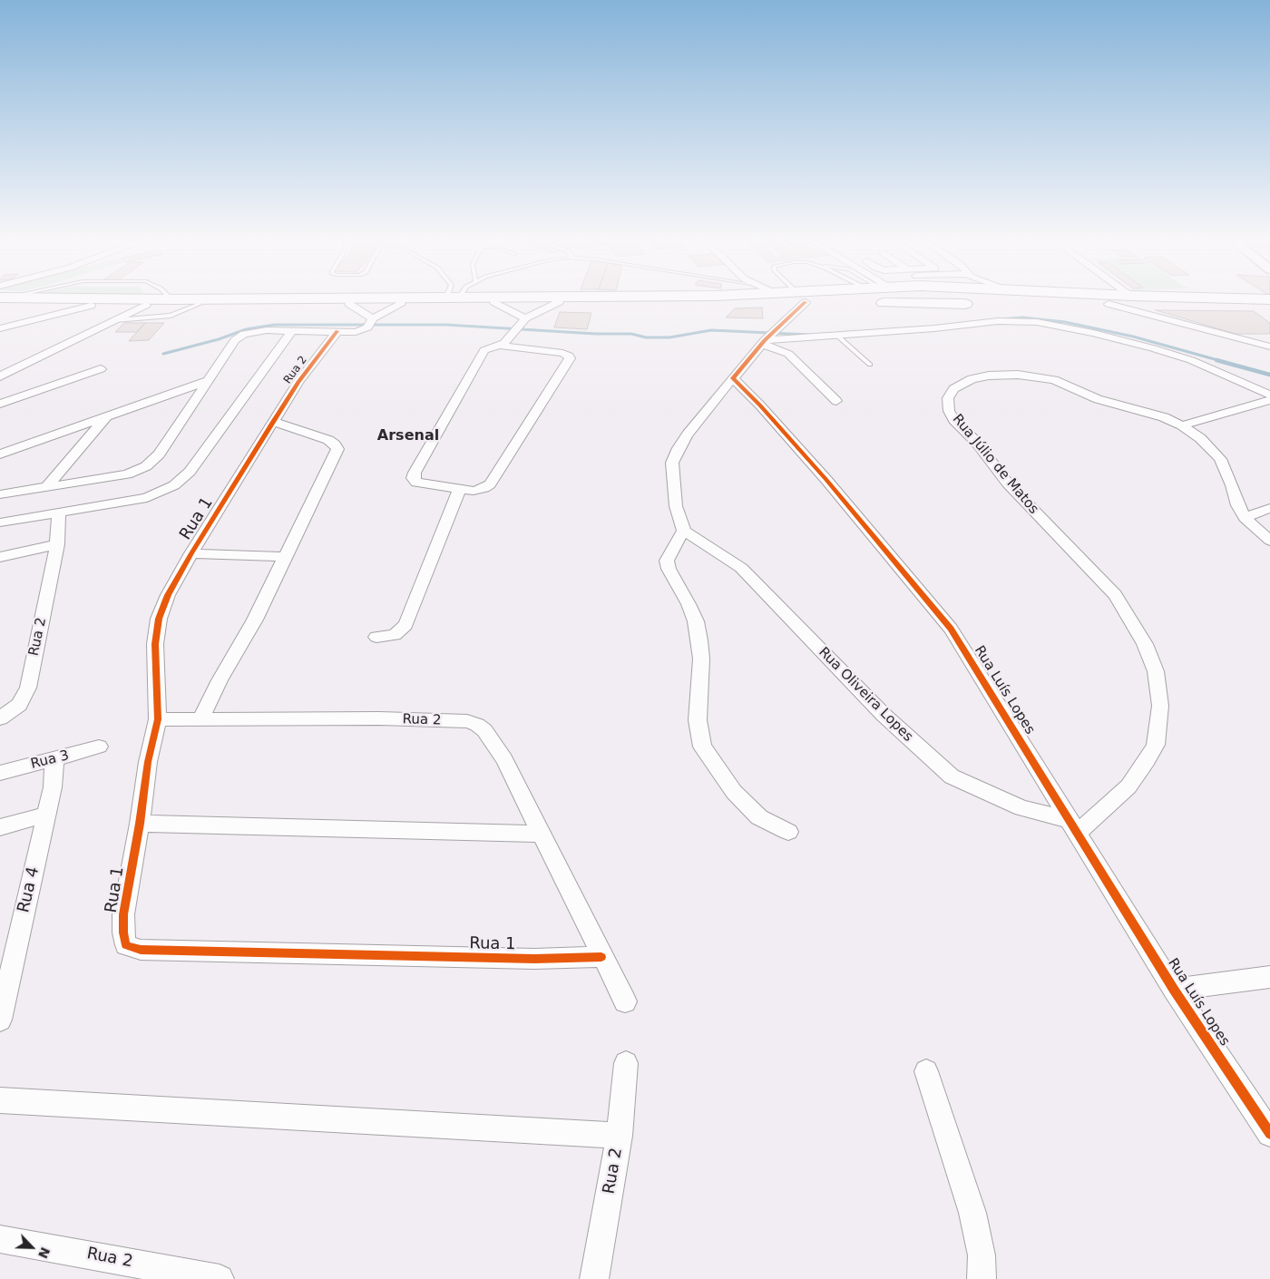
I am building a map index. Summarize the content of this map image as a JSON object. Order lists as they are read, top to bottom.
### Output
{
  "streets": {
    "street": [
      "Rua 2",
      "Rua Júlio de Matos",
      "Rua 1",
      "Rua Luís Lopes",
      "Rua Oliveira Lopes",
      "Rua 3",
      "Rua 4"
    ]
  },
  "crossings": [
    ["Rua 2", "Rua 1"],
    ["Rua Júlio de Matos", "Rua Luís Lopes"],
    ["Rua Júlio de Matos", "Rua Oliveira Lopes"],
    ["Rua Luís Lopes", "Rua Oliveira Lopes"],
    ["Rua 3", "Rua 4"]
  ],
  "districts": ["Arsenal"],
  "north": "bottom right"
}
